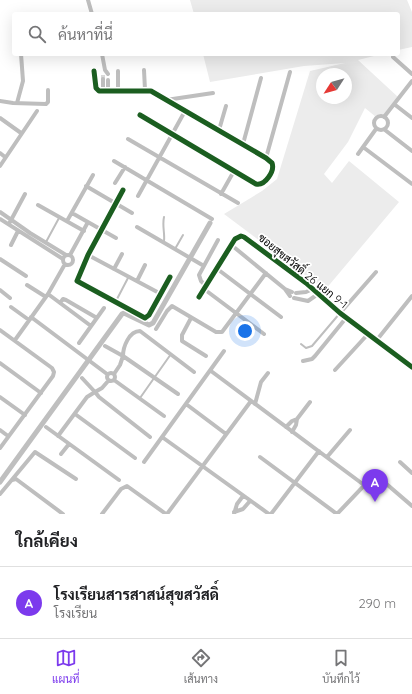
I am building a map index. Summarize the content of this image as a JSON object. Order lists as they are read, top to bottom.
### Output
{
  "streets": {
    "street": ["ซอยสุขสวัสดิ์ 26 แยก 9-1"]
  },
  "north": "bottom left",
  "page": {
    "search": "ค้นหาที่นี่",
    "pins": "A",
    "heading": "ใกล้เคียง",
    "list": [
      {
        "mark": "A",
        "name": "โรงเรียนสารสาสน์สุขสวัสดิ์",
        "note": "โรงเรียน",
        "value": "290 m"
      }
    ],
    "nav": ["แผนที่", "เส้นทาง", "บันทึกไว้"]
  }
}
